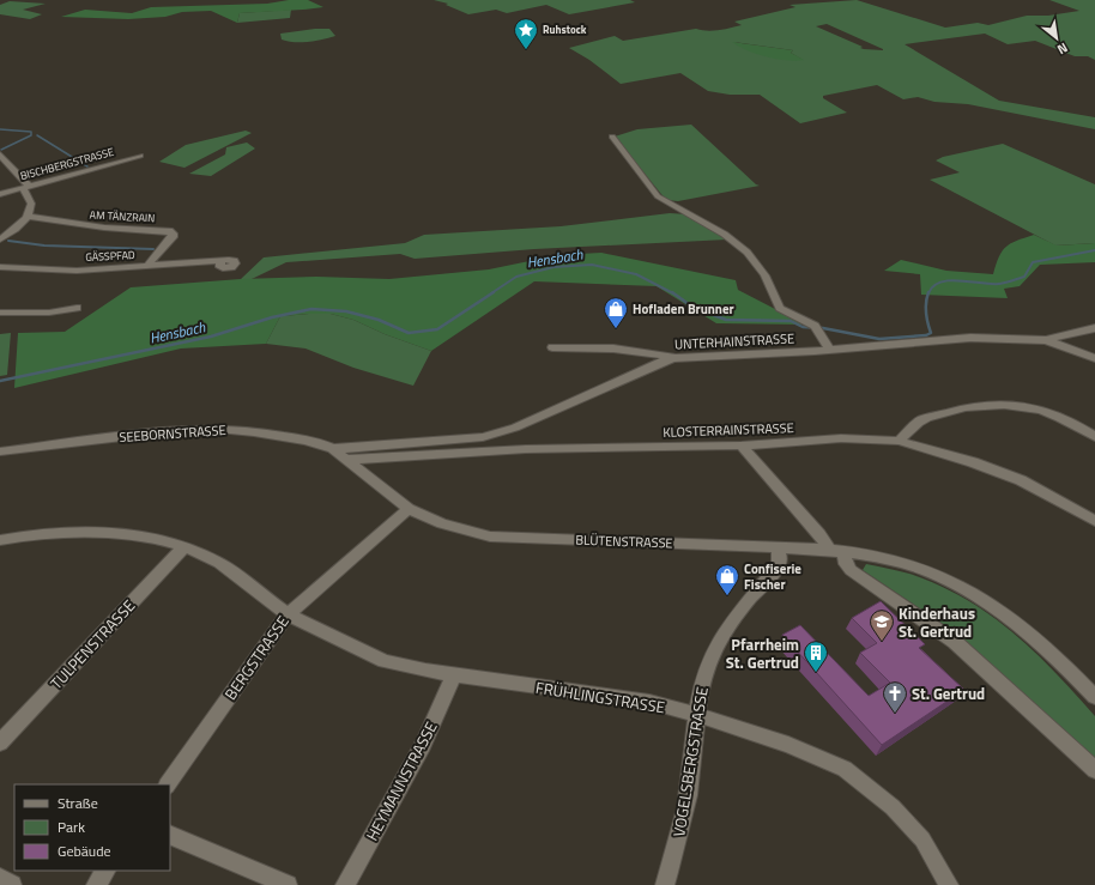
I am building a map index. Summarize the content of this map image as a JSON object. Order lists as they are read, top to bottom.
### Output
{
  "streets": {
    "street": [
      "BISCHBERGSTRASSE",
      "AM TÄNZRAIN",
      "GÄSSPFAD",
      "UNTERHAINSTRASSE",
      "KLOSTERRAINSTRASSE",
      "SEEBORNSTRASSE",
      "BLÜTENSTRASSE",
      "TULPENSTRASSE",
      "BERGSTRASSE",
      "FRÜHLINGSTRASSE",
      "VOGELSBERGSTRASSE",
      "HEYMANNSTRASSE"
    ]
  },
  "crossings": [
    ["AM TÄNZRAIN", "GÄSSPFAD"],
    ["UNTERHAINSTRASSE", "SEEBORNSTRASSE"],
    ["KLOSTERRAINSTRASSE", "SEEBORNSTRASSE"],
    ["SEEBORNSTRASSE", "BLÜTENSTRASSE"],
    ["SEEBORNSTRASSE", "BERGSTRASSE"],
    ["BLÜTENSTRASSE", "BERGSTRASSE"],
    ["BLÜTENSTRASSE", "VOGELSBERGSTRASSE"],
    ["TULPENSTRASSE", "FRÜHLINGSTRASSE"],
    ["BERGSTRASSE", "FRÜHLINGSTRASSE"],
    ["FRÜHLINGSTRASSE", "VOGELSBERGSTRASSE"],
    ["FRÜHLINGSTRASSE", "HEYMANNSTRASSE"]
  ],
  "water": ["Hensbach"],
  "places": {
    "place": ["Ruhstock"],
    "shop": ["Hofladen Brunner", "Confiserie Fischer"],
    "school or university": ["Kinderhaus St. Gertrud"],
    "building": ["Pfarrheim St. Gertrud"],
    "church": ["St. Gertrud"]
  },
  "legend": ["Straße", "Park", "Gebäude"],
  "north": "bottom right"
}
